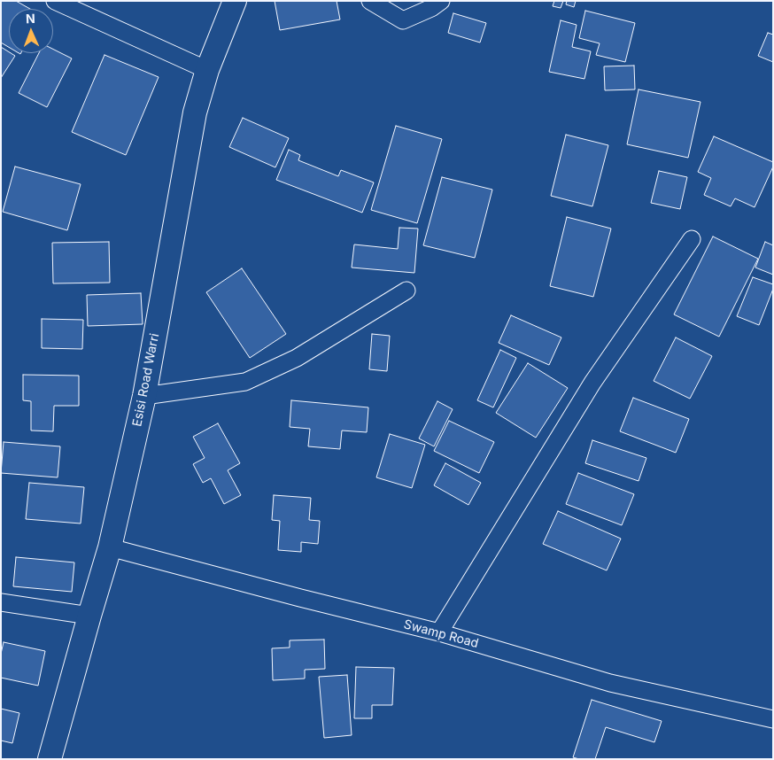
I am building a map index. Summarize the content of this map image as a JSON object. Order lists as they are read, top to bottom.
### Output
{
  "streets": {
    "street": ["Esisi Road Warri", "Swamp Road"]
  },
  "crossings": [
    ["Esisi Road Warri", "Swamp Road"]
  ],
  "north": "top"
}
